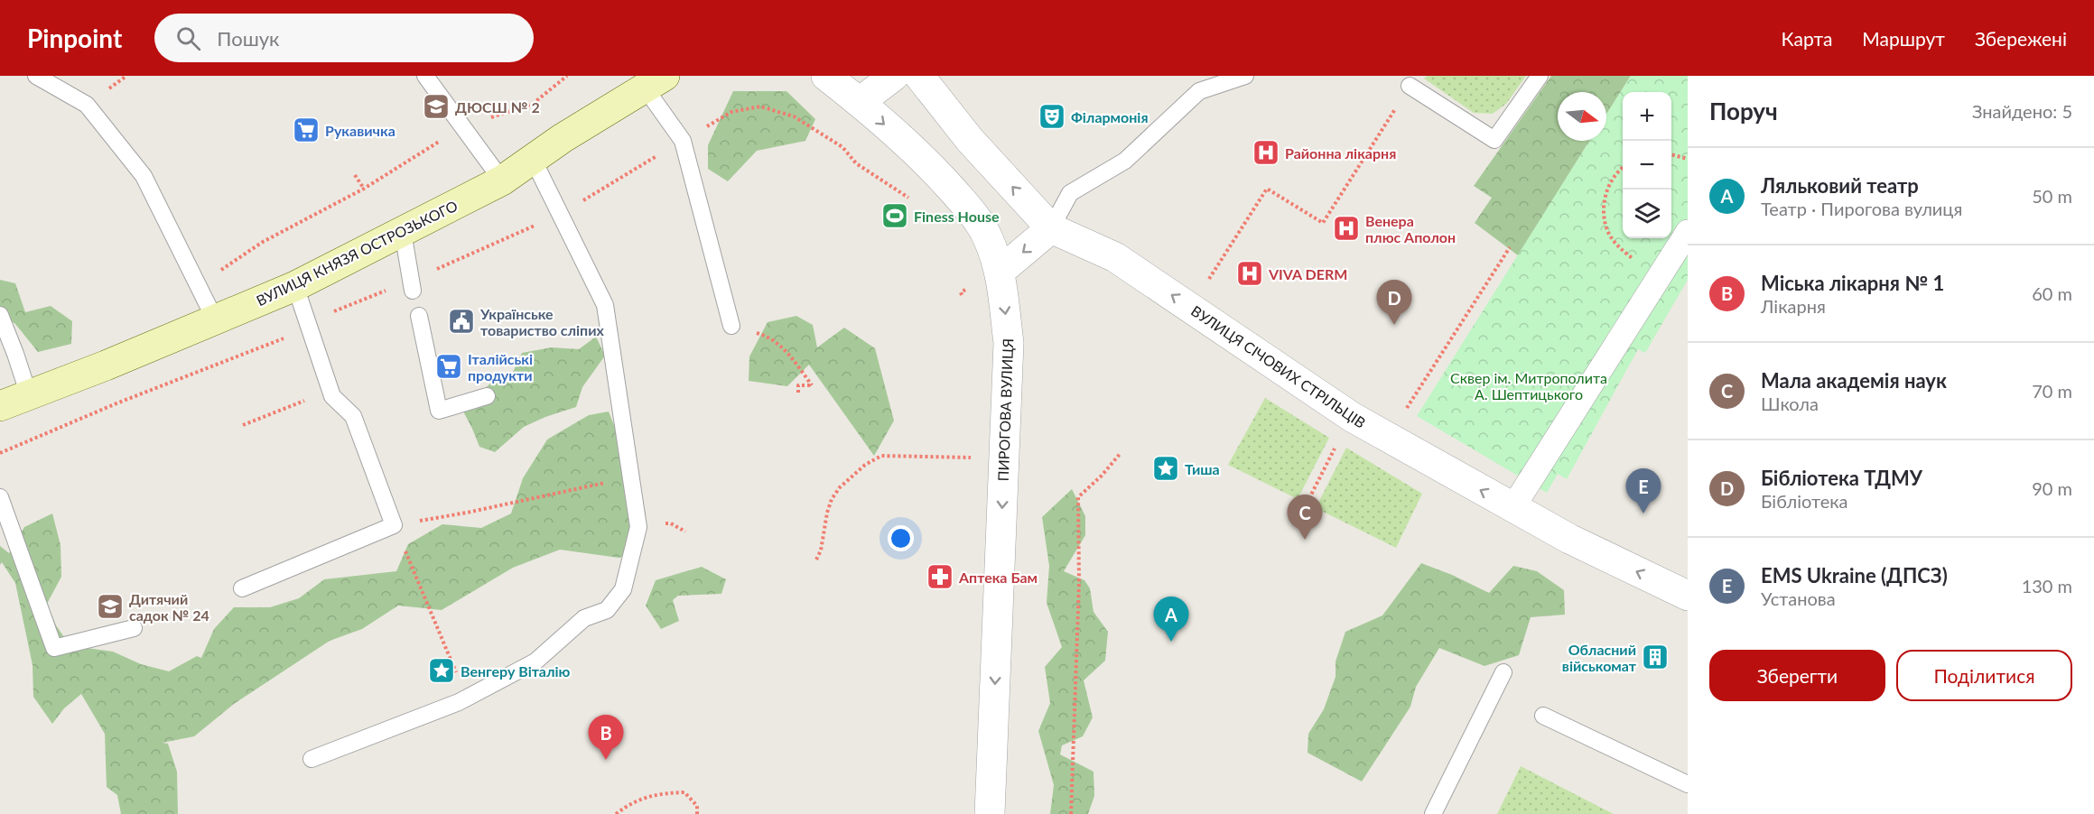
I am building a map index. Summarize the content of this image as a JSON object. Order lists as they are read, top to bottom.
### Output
{
  "streets": {
    "main road": ["ВУЛИЦЯ КНЯЗЯ ОСТРОЗЬКОГО"],
    "street": ["ВУЛИЦЯ СІЧОВИХ СТРІЛЬЦІВ", "ПИРОГОВА ВУЛИЦЯ"]
  },
  "one_way": ["ВУЛИЦЯ СІЧОВИХ СТРІЛЬЦІВ", "ПИРОГОВА ВУЛИЦЯ"],
  "parks": ["Сквер ім. Митрополита А. Шептицького"],
  "places": {
    "school or university": ["ДЮСШ № 2", "Дитячий садок № 24"],
    "theatre": ["Філармонія"],
    "supermarket": ["Рукавичка", "Італійські продукти"],
    "hospital": ["Районна лікарня", "Венера плюс Аполон", "VIVA DERM"],
    "sports": ["Finess House"],
    "public building": ["Українське товариство сліпих"],
    "place": ["Тиша", "Венгеру Віталію"],
    "pharmacy": ["Аптека Бам"],
    "building": ["Обласний військомат"]
  },
  "north": "right",
  "page": {
    "header": "Pinpoint",
    "search": "Пошук",
    "nav": ["Карта", "Маршрут", "Збережені"],
    "heading": ["Поруч", "Знайдено: 5"],
    "map_buttons": ["+", "−"],
    "list": [
      {
        "mark": "A",
        "name": "Ляльковий театр",
        "note": "Театр · Пирогова вулиця",
        "value": "50 m"
      },
      {
        "mark": "B",
        "name": "Міська лікарня № 1",
        "note": "Лікарня",
        "value": "60 m"
      },
      {
        "mark": "C",
        "name": "Мала академія наук",
        "note": "Школа",
        "value": "70 m"
      },
      {
        "mark": "D",
        "name": "Бібліотека ТДМУ",
        "note": "Бібліотека",
        "value": "90 m"
      },
      {
        "mark": "E",
        "name": "EMS Ukraine (ДПСЗ)",
        "note": "Установа",
        "value": "130 m"
      }
    ],
    "pins": [
      "D",
      "E",
      "C",
      "A",
      "B"
    ],
    "buttons": ["Зберегти", "Поділитися"]
  }
}
